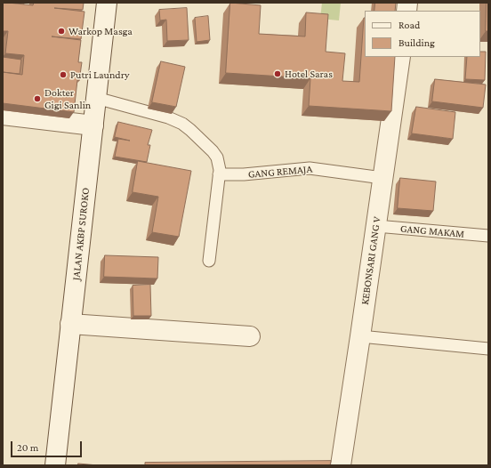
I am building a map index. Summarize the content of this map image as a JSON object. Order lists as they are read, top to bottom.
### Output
{
  "streets": {
    "street": ["JALAN AKBP SUROKO", "KEBONSARI GANG V"],
    "lane": ["GANG REMAJA", "GANG MAKAM"]
  },
  "crossings": [
    ["GANG REMAJA", "KEBONSARI GANG V"],
    ["GANG MAKAM", "KEBONSARI GANG V"]
  ],
  "places": [
    "Warkop Masga",
    "Hotel Saras",
    "Putri Laundry",
    "Dokter Gigi Sanlin"
  ],
  "legend": ["Road", "Building"],
  "scale_bar": "20 m"
}
